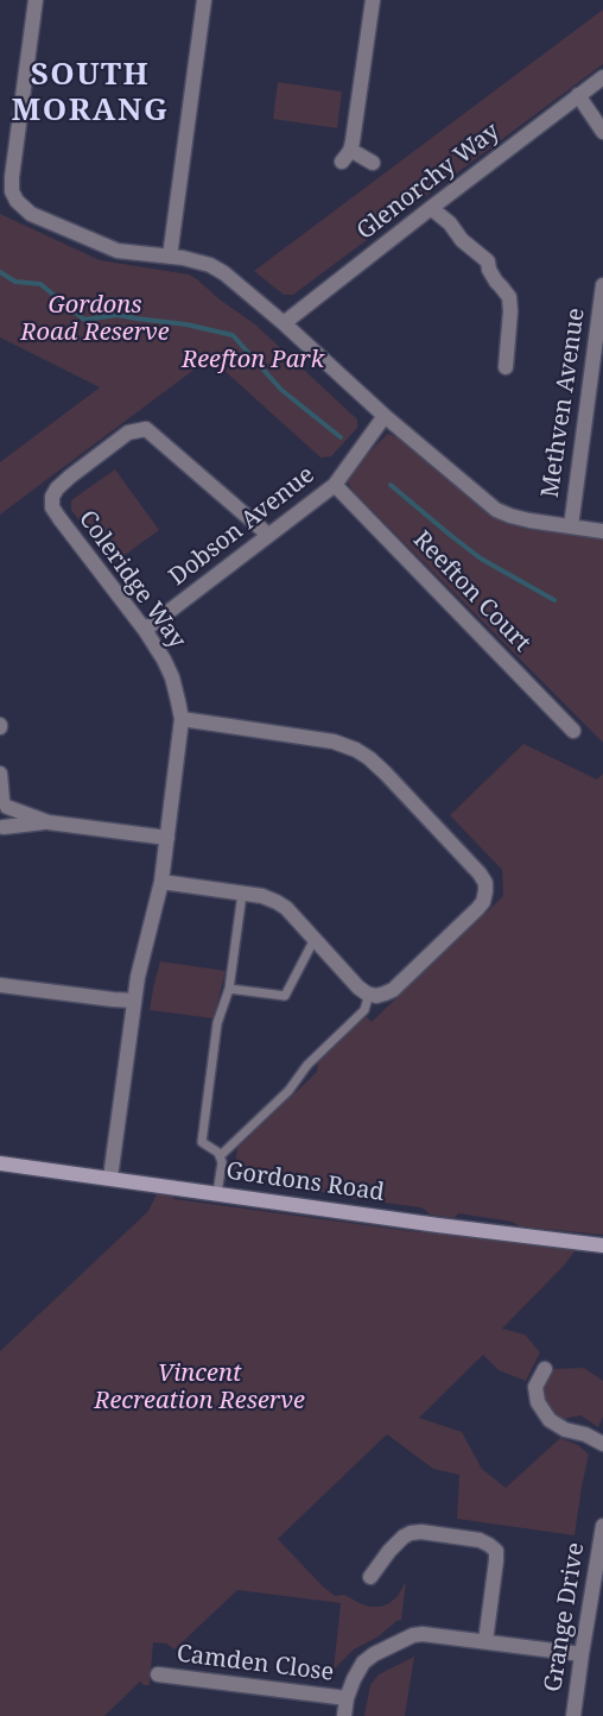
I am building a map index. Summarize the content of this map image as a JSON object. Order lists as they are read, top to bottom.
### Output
{
  "streets": {
    "street": [
      "Glenorchy Way",
      "Methven Avenue",
      "Dobson Avenue",
      "Coleridge Way",
      "Reefton Court",
      "Gordons Road",
      "Grange Drive",
      "Camden Close"
    ]
  },
  "crossings": [
    ["Dobson Avenue", "Coleridge Way"],
    ["Dobson Avenue", "Reefton Court"],
    ["Coleridge Way", "Gordons Road"]
  ],
  "districts": ["SOUTH MORANG"],
  "parks": ["Gordons Road Reserve", "Reefton Park", "Vincent Recreation Reserve"]
}
